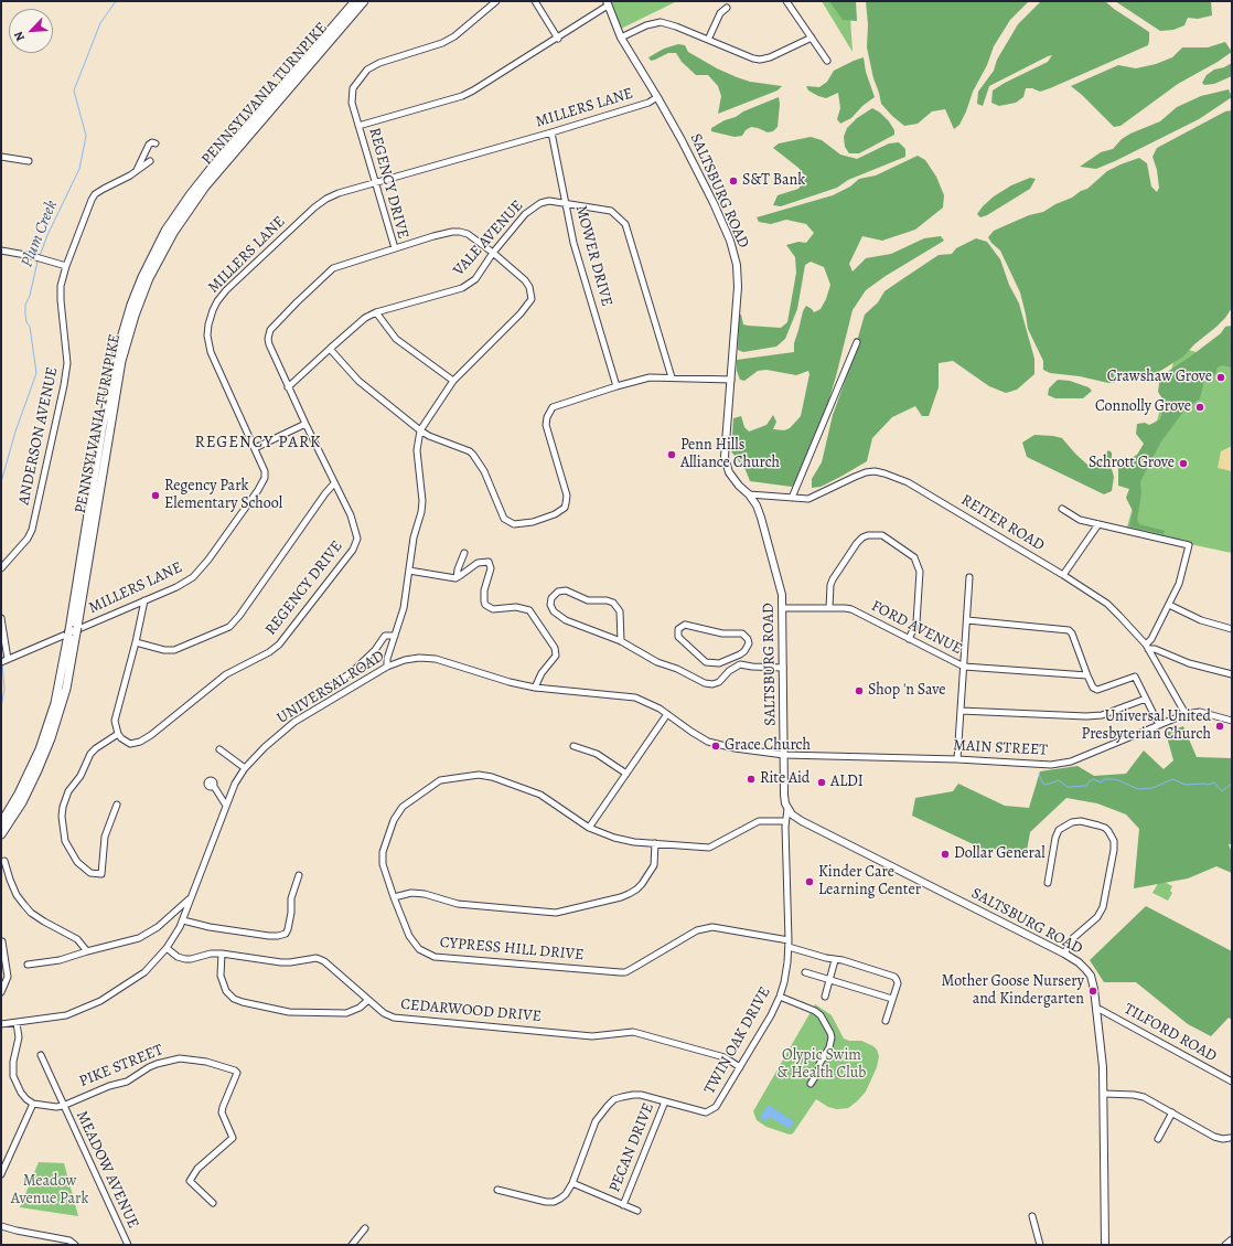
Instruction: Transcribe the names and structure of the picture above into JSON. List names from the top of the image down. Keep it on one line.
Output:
{"streets":{"highway":["PENNSYLVANIA TURNPIKE"],"main road":["SALTSBURG ROAD"],"street":["MILLERS LANE","REGENCY DRIVE","VALE AVENUE","MOWER DRIVE","ANDERSON AVENUE","REITER ROAD","FORD AVENUE","UNIVERSAL ROAD","MAIN STREET","CYPRESS HILL DRIVE","CEDARWOOD DRIVE","TILFORD ROAD","TWIN OAK DRIVE","PIKE STREET","PECAN DRIVE","MEADOW AVENUE"]},"crossings":[["MILLERS LANE","REGENCY DRIVE"],["MILLERS LANE","SALTSBURG ROAD"],["MILLERS LANE","MOWER DRIVE"],["REGENCY DRIVE","VALE AVENUE"],["SALTSBURG ROAD","REITER ROAD"],["SALTSBURG ROAD","FORD AVENUE"],["SALTSBURG ROAD","UNIVERSAL ROAD"],["SALTSBURG ROAD","MAIN STREET"],["SALTSBURG ROAD","TILFORD ROAD"],["SALTSBURG ROAD","TWIN OAK DRIVE"],["VALE AVENUE","MOWER DRIVE"],["REITER ROAD","MAIN STREET"],["UNIVERSAL ROAD","MAIN STREET"],["UNIVERSAL ROAD","CEDARWOOD DRIVE"],["CYPRESS HILL DRIVE","TWIN OAK DRIVE"],["CEDARWOOD DRIVE","TWIN OAK DRIVE"],["TWIN OAK DRIVE","PECAN DRIVE"],["PIKE STREET","MEADOW AVENUE"]],"districts":["REGENCY PARK"],"water":["Plum Creek"],"parks":["Olypic Swim & Health Club","Meadow Avenue Park"],"places":["S&T Bank","Crawshaw Grove","Connolly Grove","Penn Hills Alliance Church","Schrott Grove","Regency Park Elementary School","Shop 'n Save","Universal United Presbyterian Church","Grace Church","Rite Aid","ALDI","Dollar General","Kinder Care Learning Center","Mother Goose Nursery and Kindergarten"],"north":"bottom left"}
